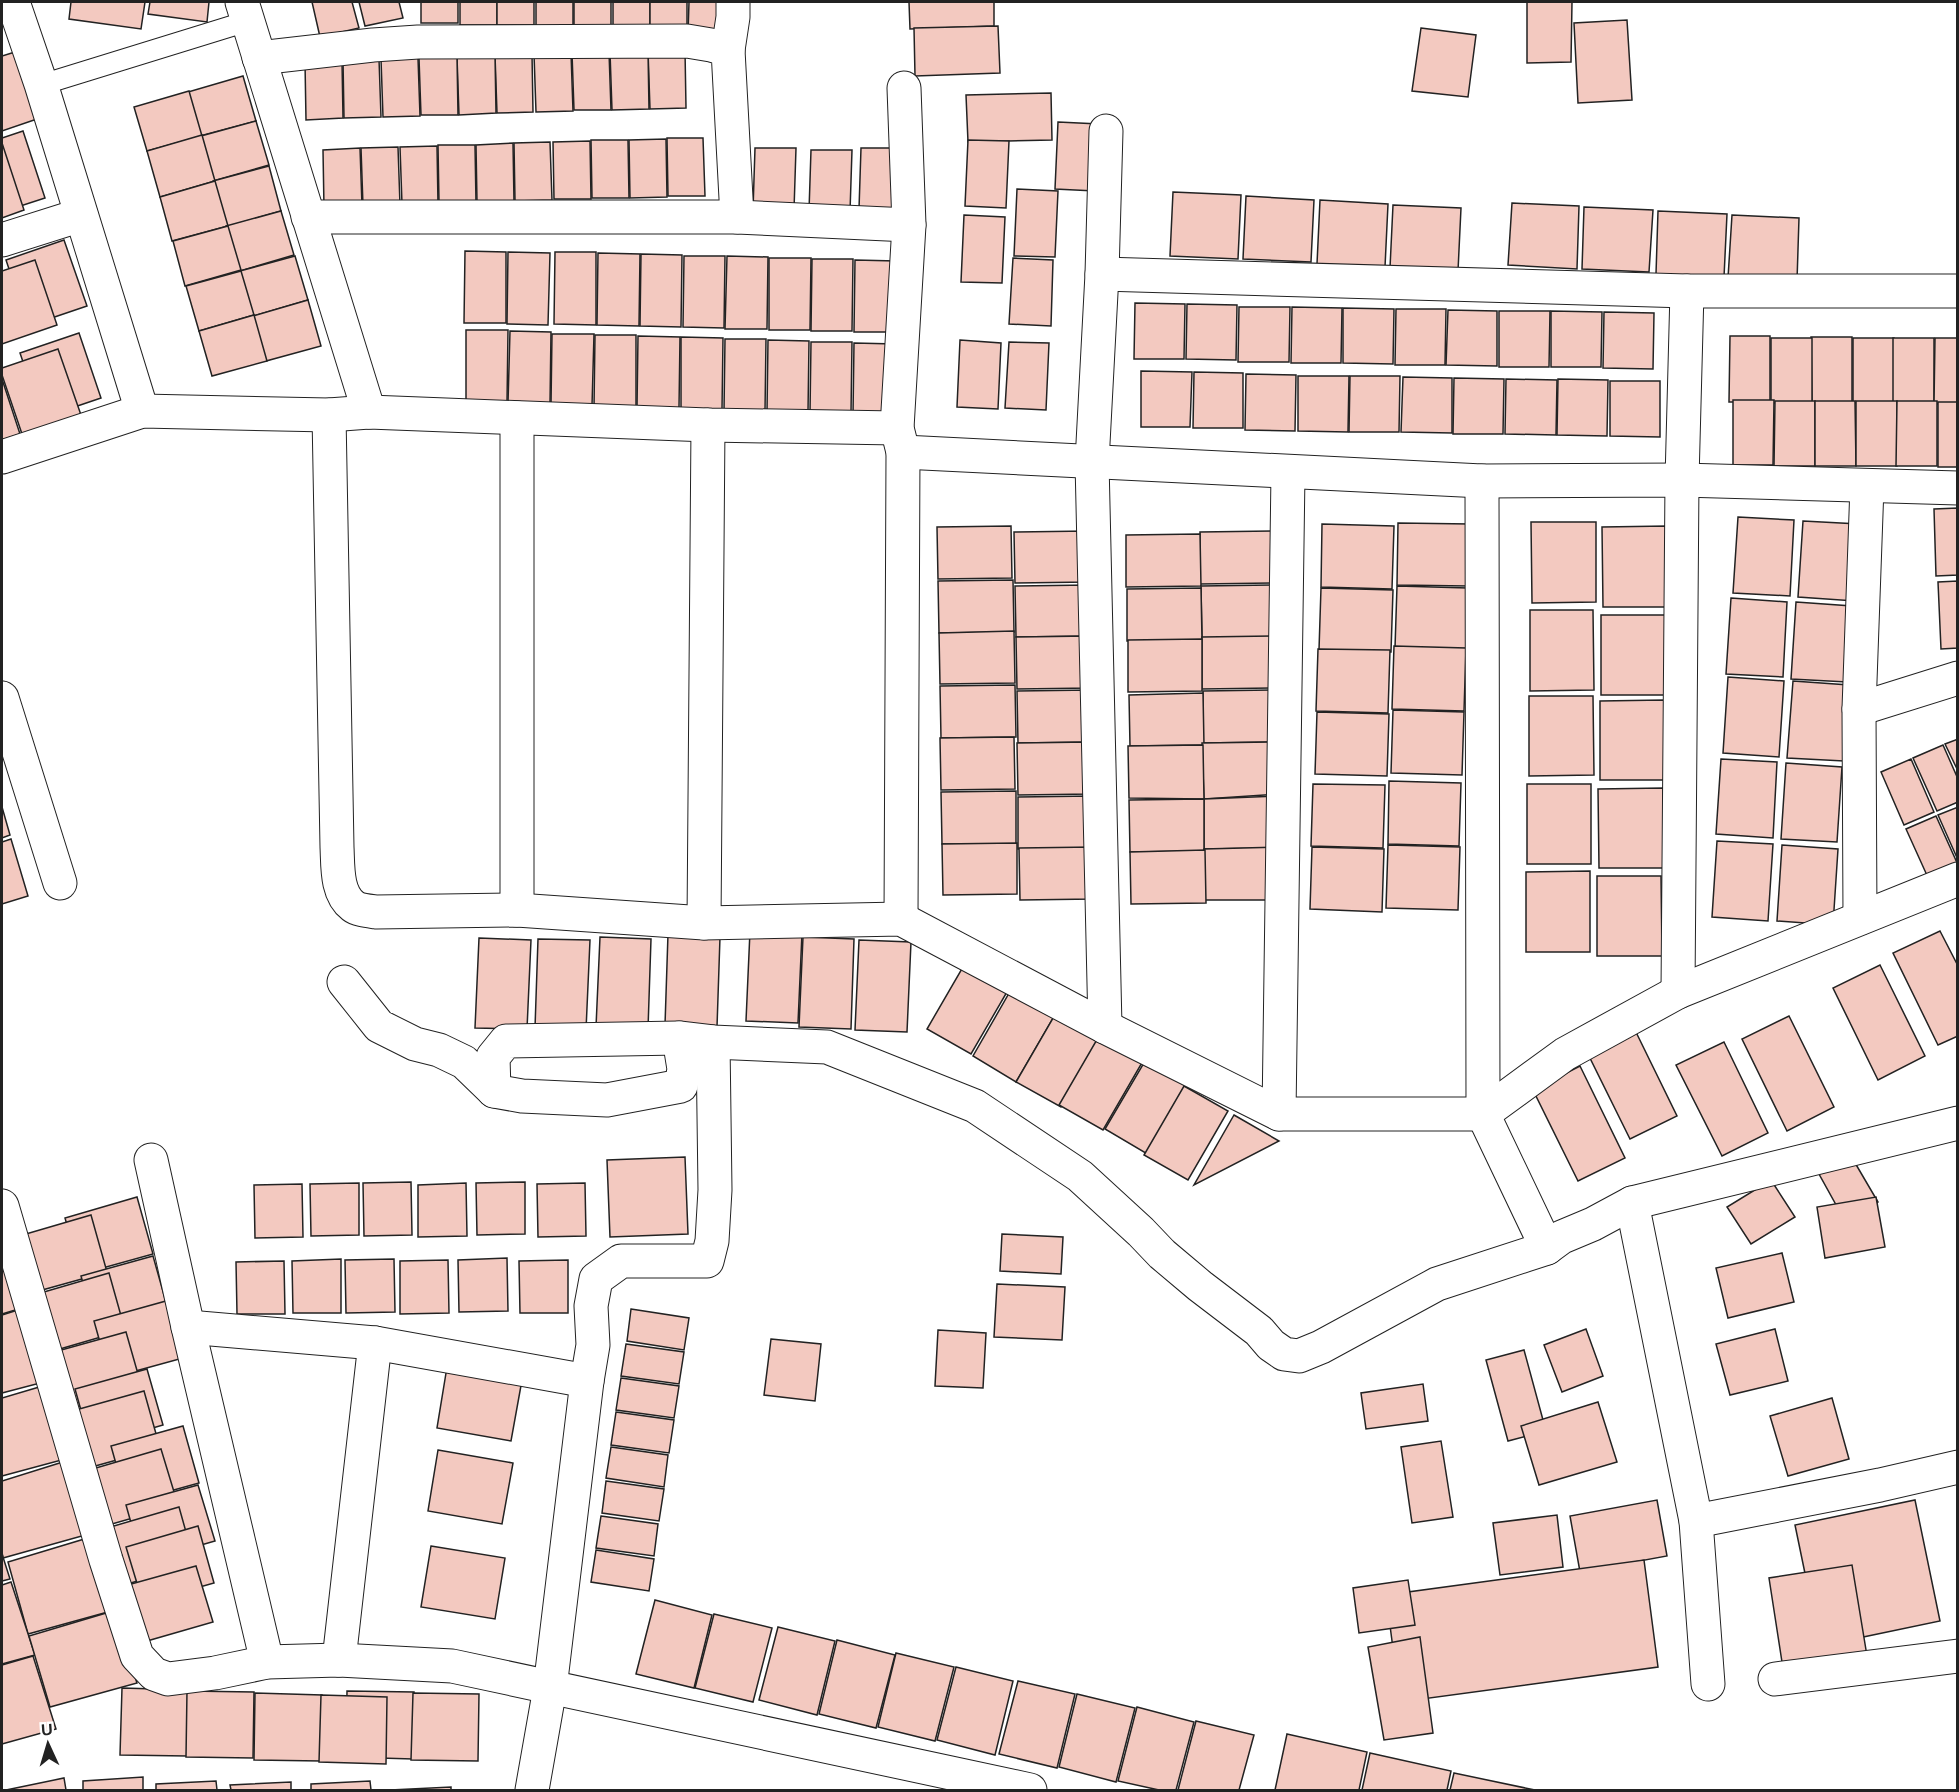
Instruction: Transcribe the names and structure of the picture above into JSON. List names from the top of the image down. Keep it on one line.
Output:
{"north":"top"}
